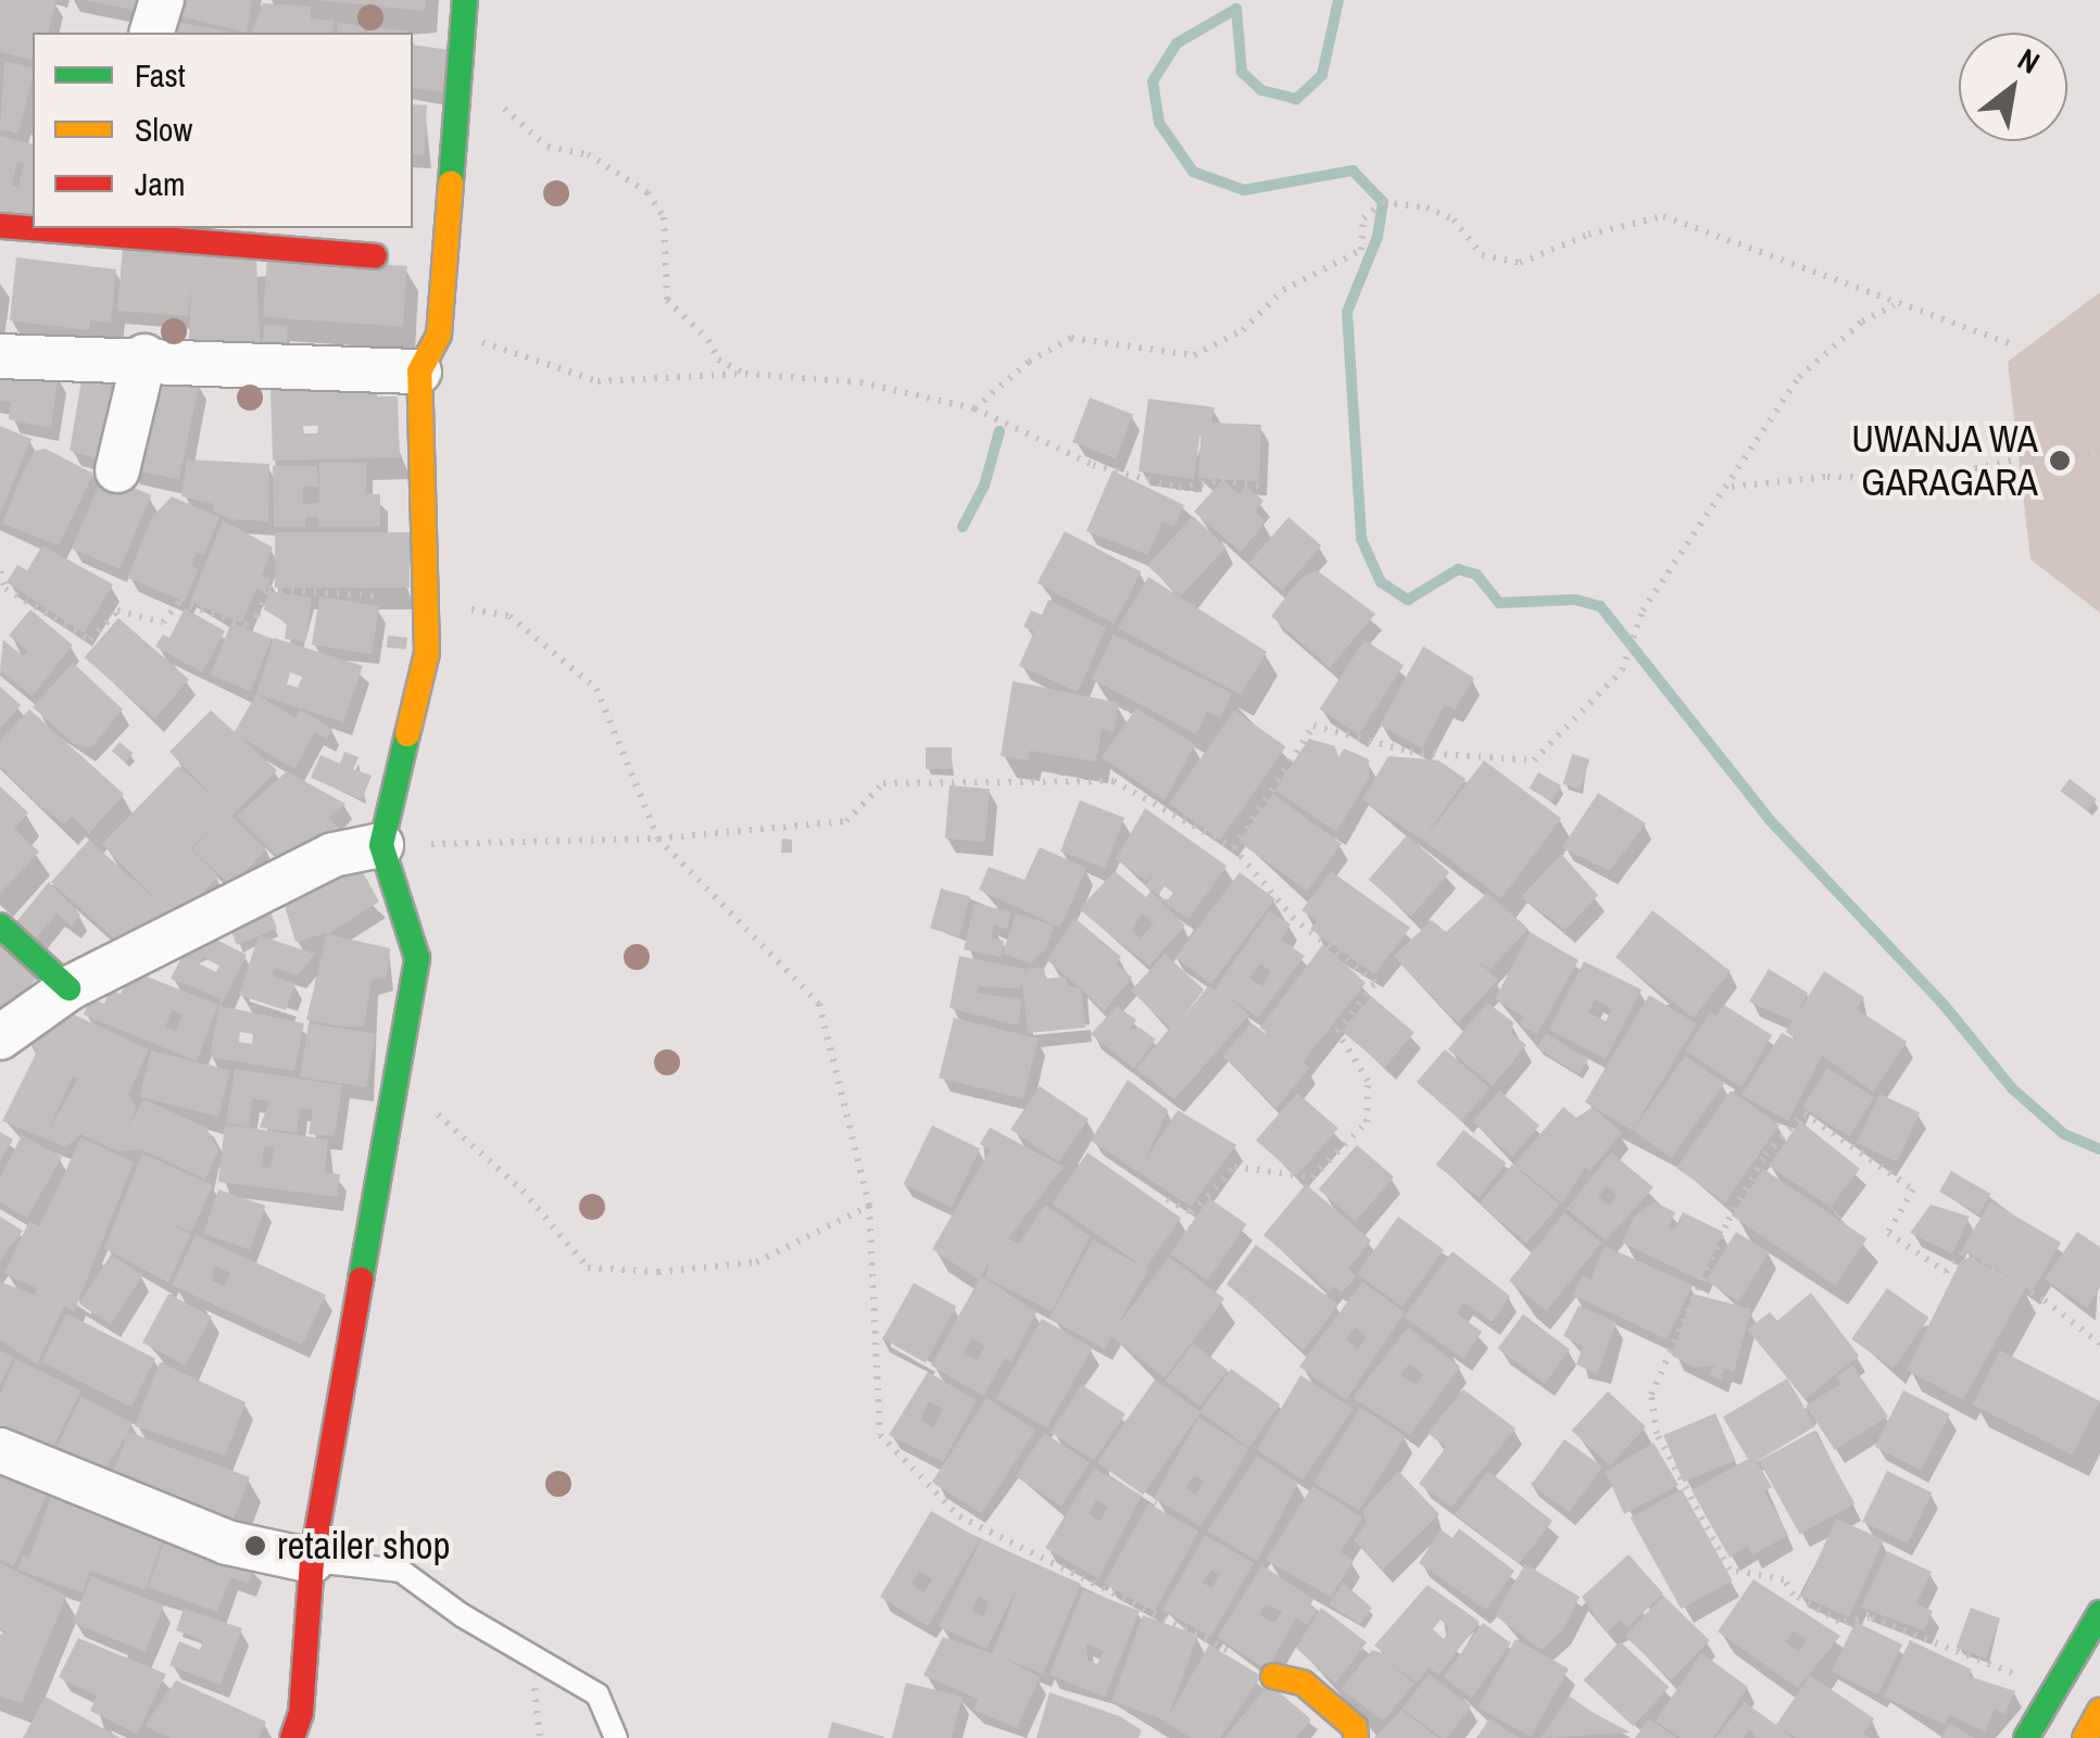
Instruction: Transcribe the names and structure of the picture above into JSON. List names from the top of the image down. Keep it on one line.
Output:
{"places":["UWANJA WA GARAGARA","retailer shop"],"legend":["Fast","Slow","Jam"],"north":"top right"}
